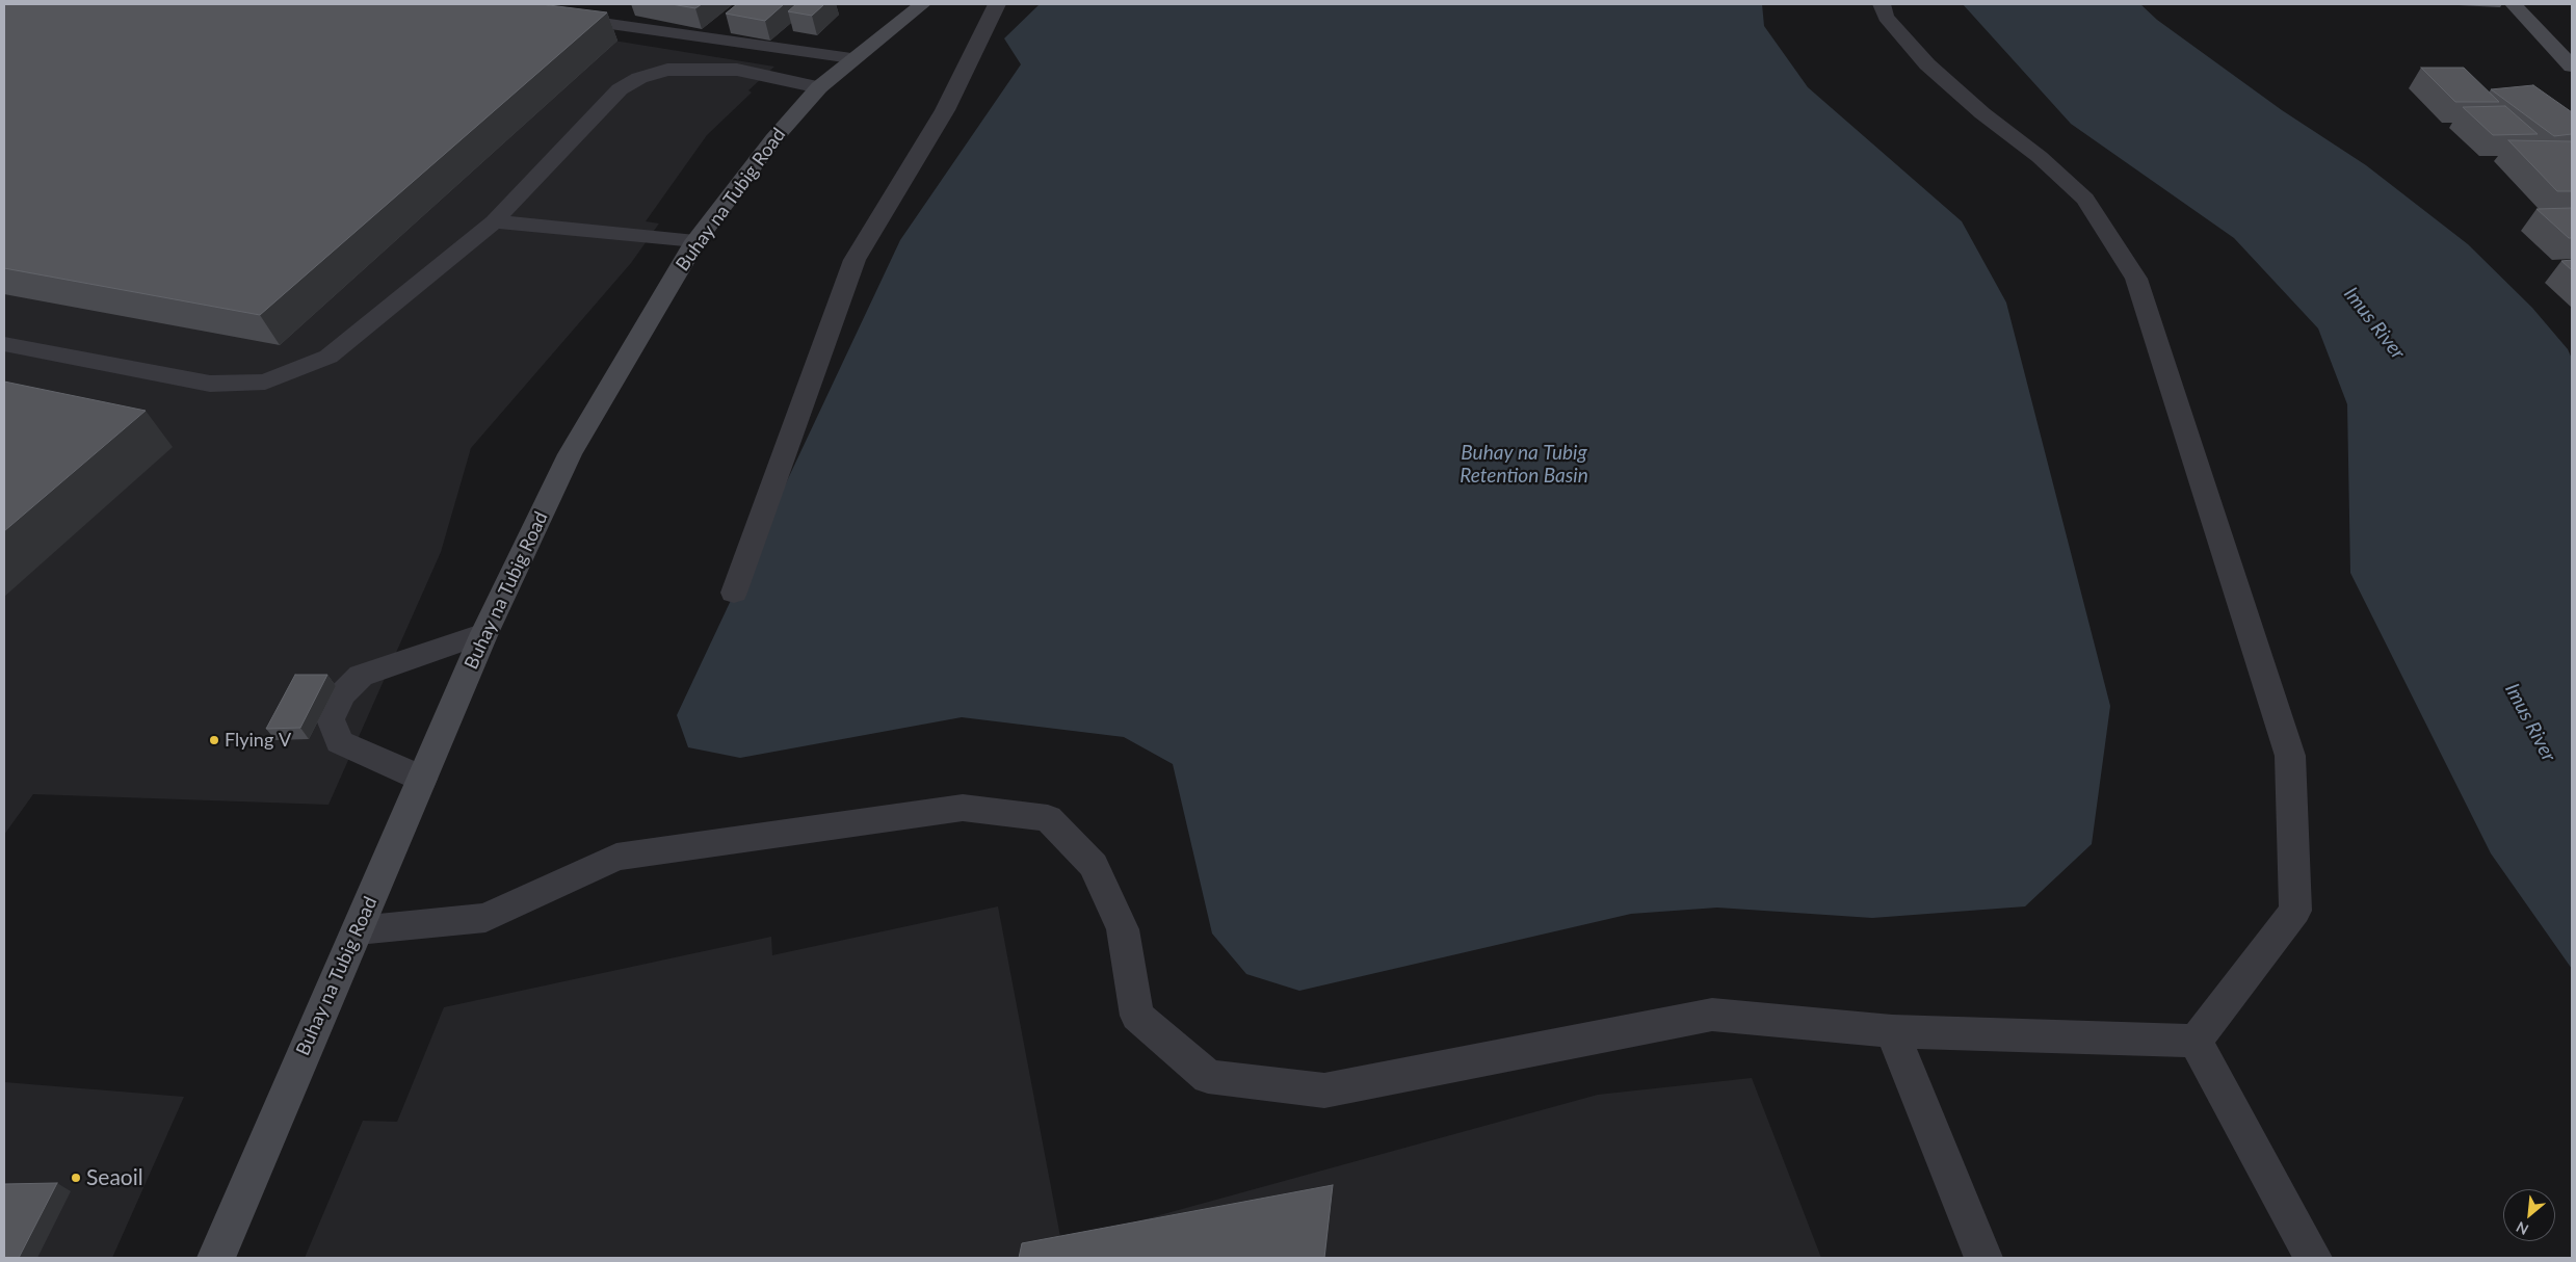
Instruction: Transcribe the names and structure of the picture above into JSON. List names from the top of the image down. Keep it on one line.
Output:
{"streets":{"main road":["Buhay na Tubig Road"]},"water":["Imus River","Buhay na Tubig Retention Basin"],"places":["Flying V","Seaoil"],"north":"bottom left"}
